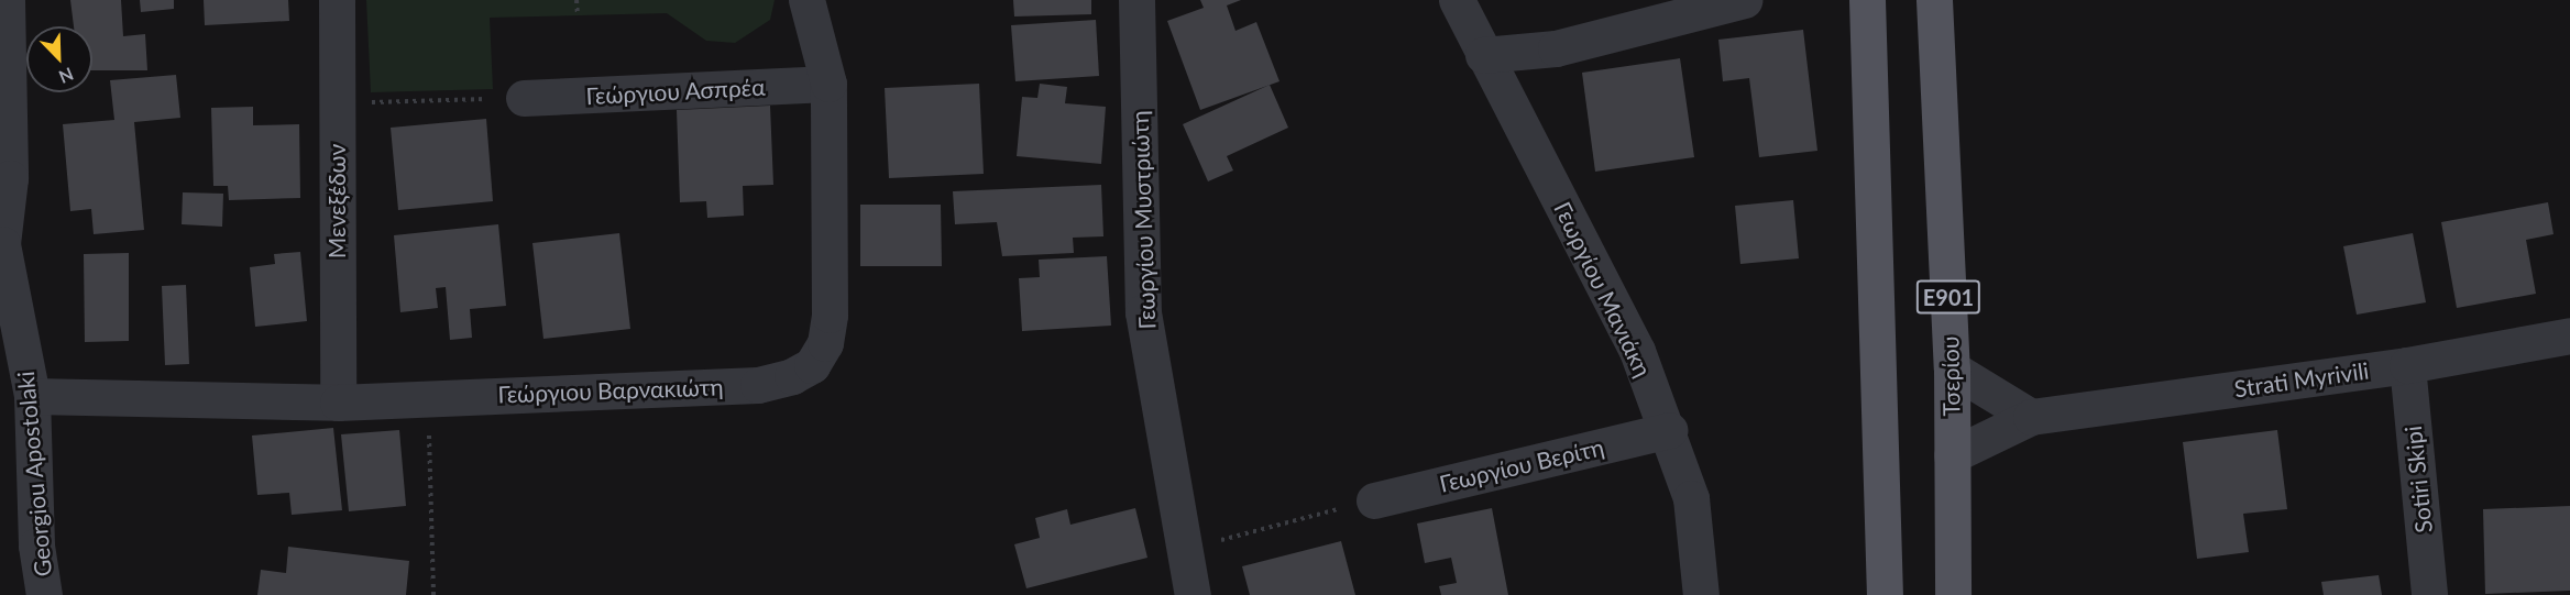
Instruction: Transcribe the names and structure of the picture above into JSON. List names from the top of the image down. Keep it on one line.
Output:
{"streets":{"main road":["E901","Τσερίου"],"street":["Γεώργιου Ασπρέα","Μενεξέδων","Γεωργίου Μυστριώτη","Γεωργίου Μανιάκη","Strati Myrivili","Γεώργιου Βαρνακιώτη","Γεωργίου Βερίτη","Georgiou Apostolaki","Sotiri Skipi"]},"crossings":[["Γεώργιου Ασπρέα","Γεώργιου Βαρνακιώτη"],["Μενεξέδων","Γεώργιου Βαρνακιώτη"],["Γεωργίου Μανιάκη","Γεωργίου Βερίτη"],["Τσερίου","Strati Myrivili"],["Strati Myrivili","Sotiri Skipi"],["Γεώργιου Βαρνακιώτη","Georgiou Apostolaki"]],"north":"bottom right"}
